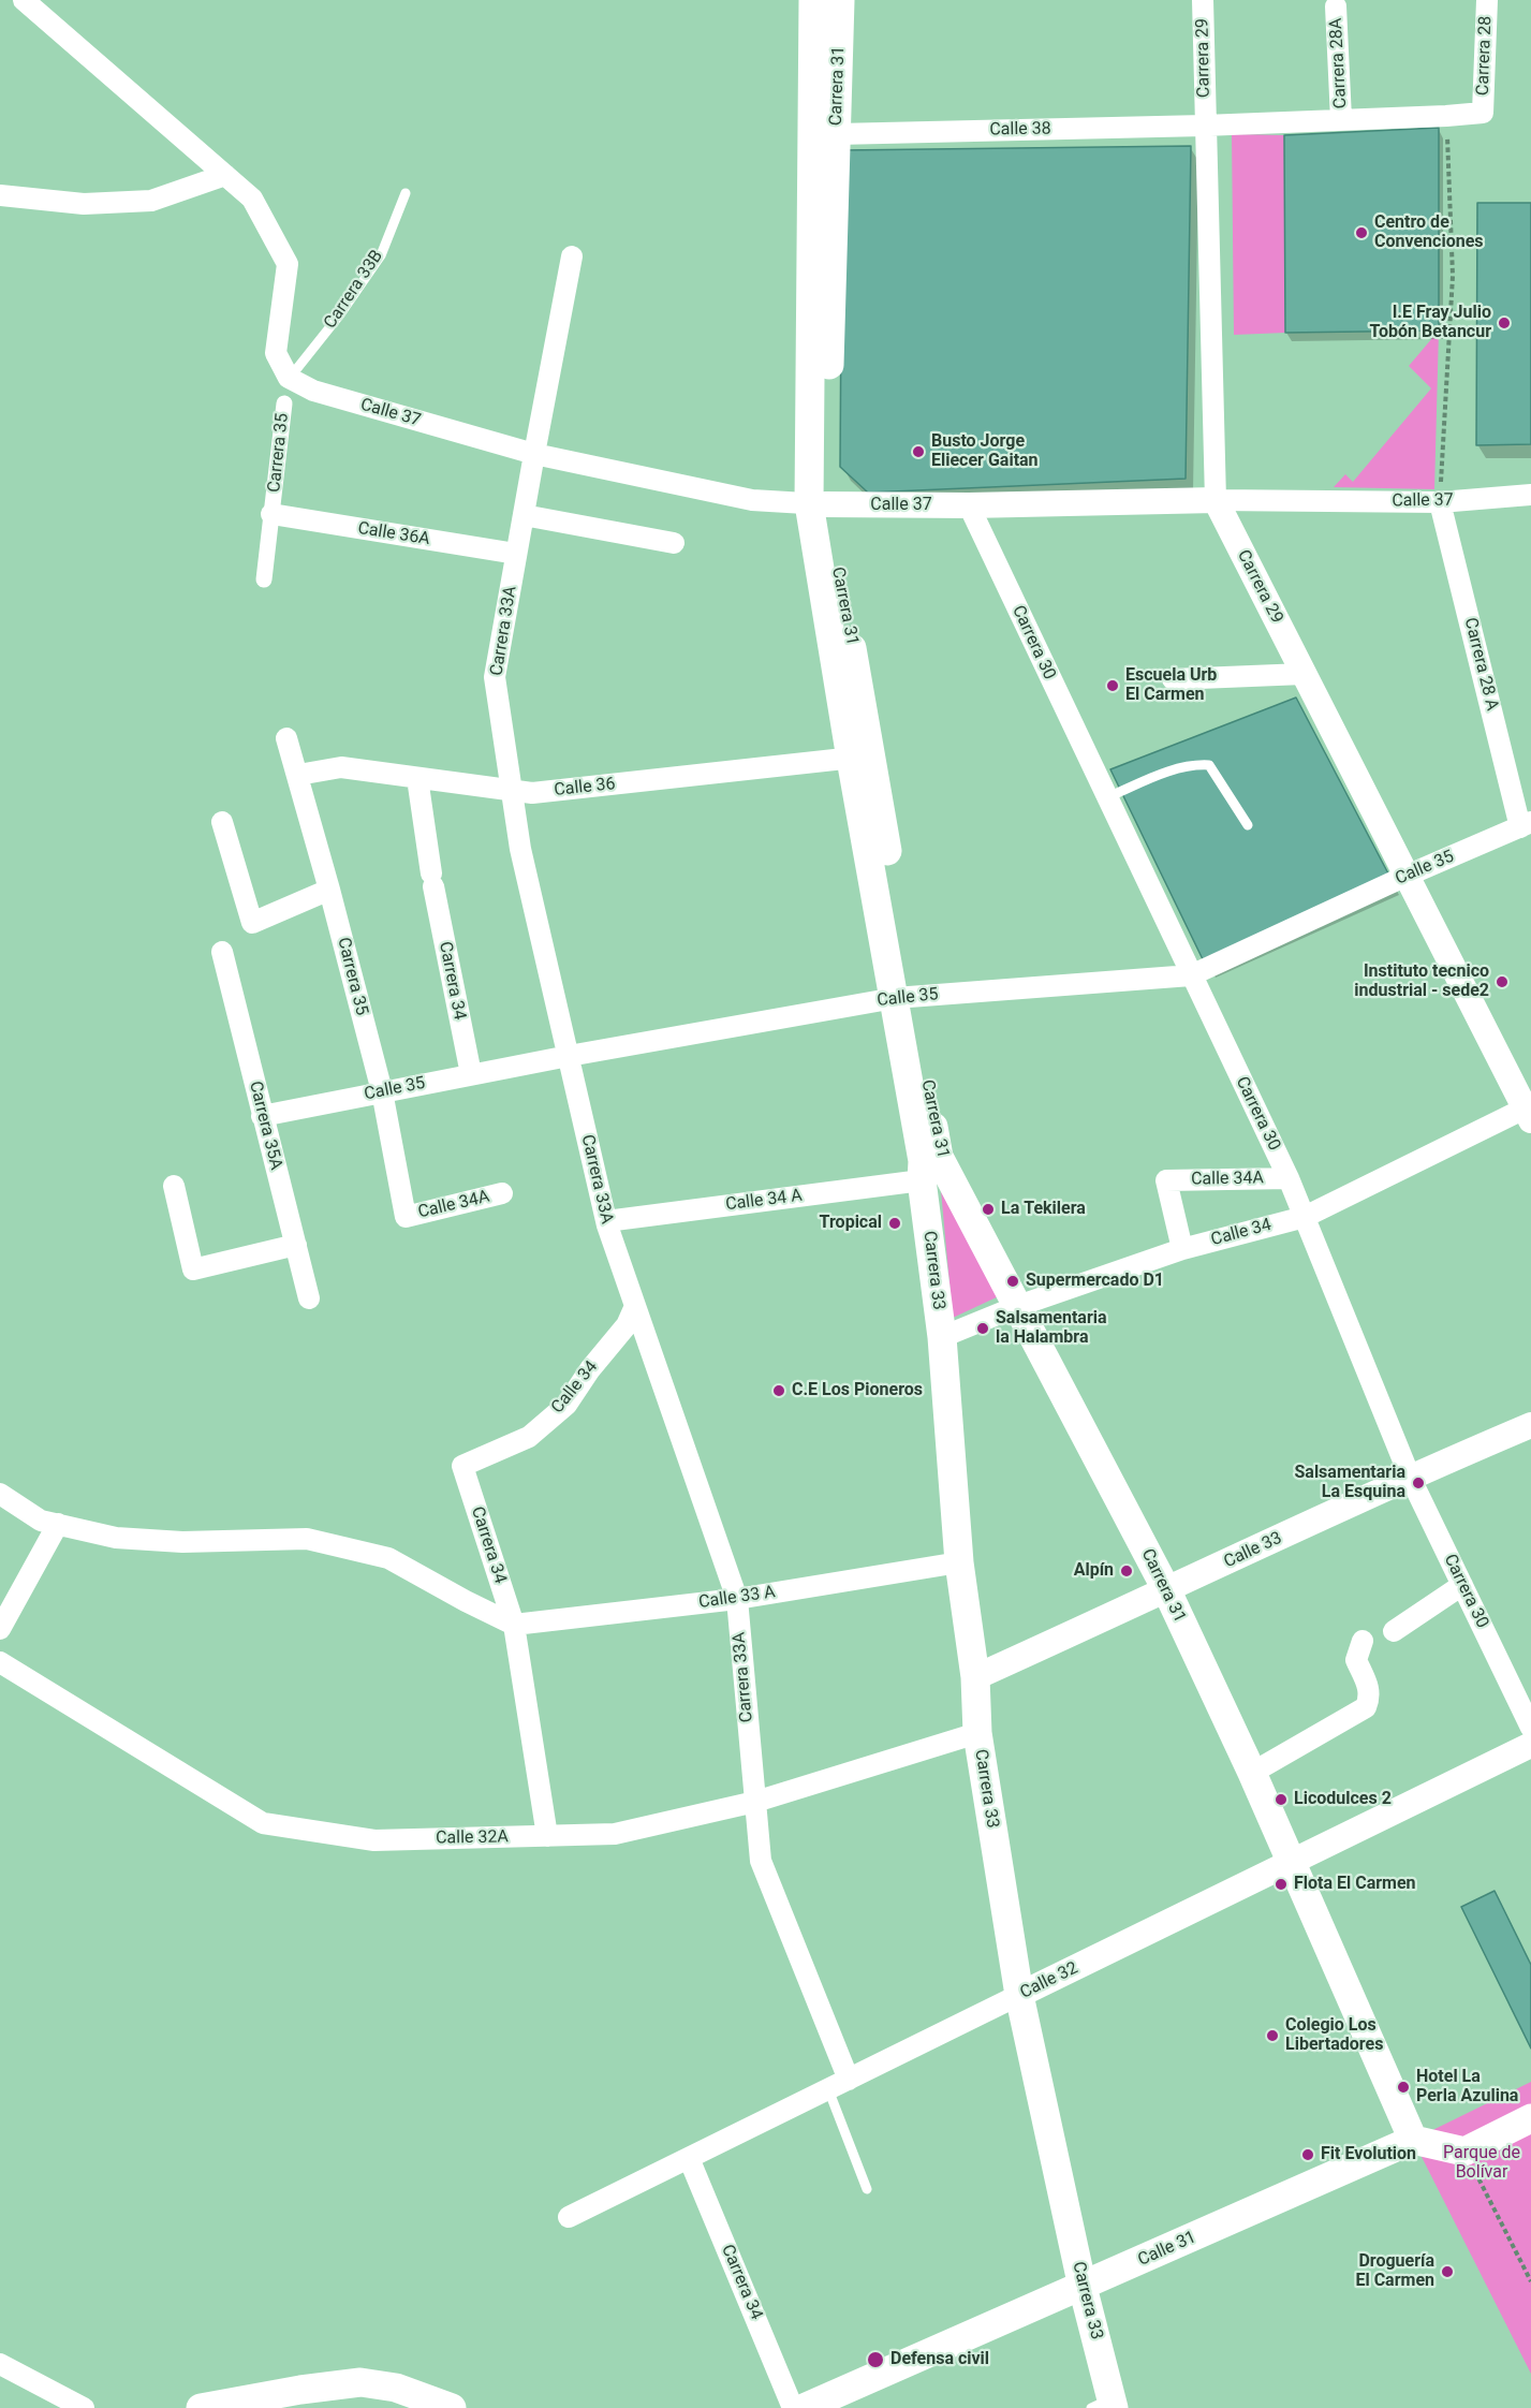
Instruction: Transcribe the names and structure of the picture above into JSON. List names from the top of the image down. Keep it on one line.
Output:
{"streets":{"main road":["Carrera 31","Carrera 33","Calle 31"],"street":["Carrera 28","Carrera 29","Carrera 28A","Calle 38","Calle 37","Carrera 35","Calle 36A","Carrera 33A","Carrera 30","Carrera 28 A","Calle 36","Calle 35","Carrera 34","Carrera 35A","Calle 34A","Calle 34 A","Calle 34","Calle 33","Calle 33 A","Calle 32A","Calle 32"],"lane":["Carrera 33B"]},"crossings":[["Carrera 28","Calle 38"],["Carrera 29","Calle 38"],["Carrera 29","Calle 37"],["Carrera 29","Calle 35"],["Carrera 29","Calle 34"],["Carrera 28A","Calle 38"],["Carrera 31","Calle 38"],["Carrera 31","Calle 37"],["Carrera 31","Calle 36"],["Carrera 31","Calle 35"],["Carrera 31","Calle 34 A"],["Carrera 31","Calle 34"],["Carrera 31","Carrera 33"],["Carrera 31","Calle 33"],["Carrera 31","Calle 32"],["Carrera 31","Calle 31"],["Carrera 33B","Calle 37"],["Calle 37","Carrera 33A"],["Calle 37","Carrera 30"],["Calle 37","Carrera 28 A"],["Carrera 35","Calle 36A"],["Carrera 35","Calle 36"],["Carrera 35","Calle 35"],["Carrera 35","Calle 34A"],["Calle 36A","Carrera 33A"],["Carrera 33A","Calle 36"],["Carrera 33A","Calle 35"],["Carrera 33A","Calle 34 A"],["Carrera 33A","Calle 34"],["Carrera 33A","Calle 33 A"],["Carrera 33A","Calle 32A"],["Carrera 33A","Calle 32"],["Carrera 30","Calle 35"],["Carrera 30","Calle 34A"],["Carrera 30","Calle 34"],["Carrera 30","Calle 33"],["Carrera 28 A","Calle 35"],["Calle 36","Carrera 34"],["Calle 35","Carrera 34"],["Calle 35","Carrera 35A"],["Carrera 34","Calle 34"],["Carrera 34","Calle 33 A"],["Carrera 34","Calle 32A"],["Carrera 34","Calle 32"],["Calle 34A","Calle 34"],["Calle 34 A","Carrera 33"],["Calle 34","Carrera 33"],["Carrera 33","Calle 33"],["Carrera 33","Calle 33 A"],["Carrera 33","Calle 32A"],["Carrera 33","Calle 32"],["Carrera 33","Calle 31"]],"parks":["Parque de Bolívar"],"places":["Centro de Convenciones","I.E Fray Julio Tobón Betancur","Busto Jorge Eliecer Gaitan","Escuela Urb El Carmen","Instituto tecnico industrial - sede2","La Tekilera","Tropical","Supermercado D1","Salsamentaria la Halambra","C.E Los Pioneros","Salsamentaria La Esquina","Alpín","Licodulces 2","Flota El Carmen","Colegio Los Libertadores","Hotel La Perla Azulina","Fit Evolution","Droguería El Carmen","Defensa civil"]}
